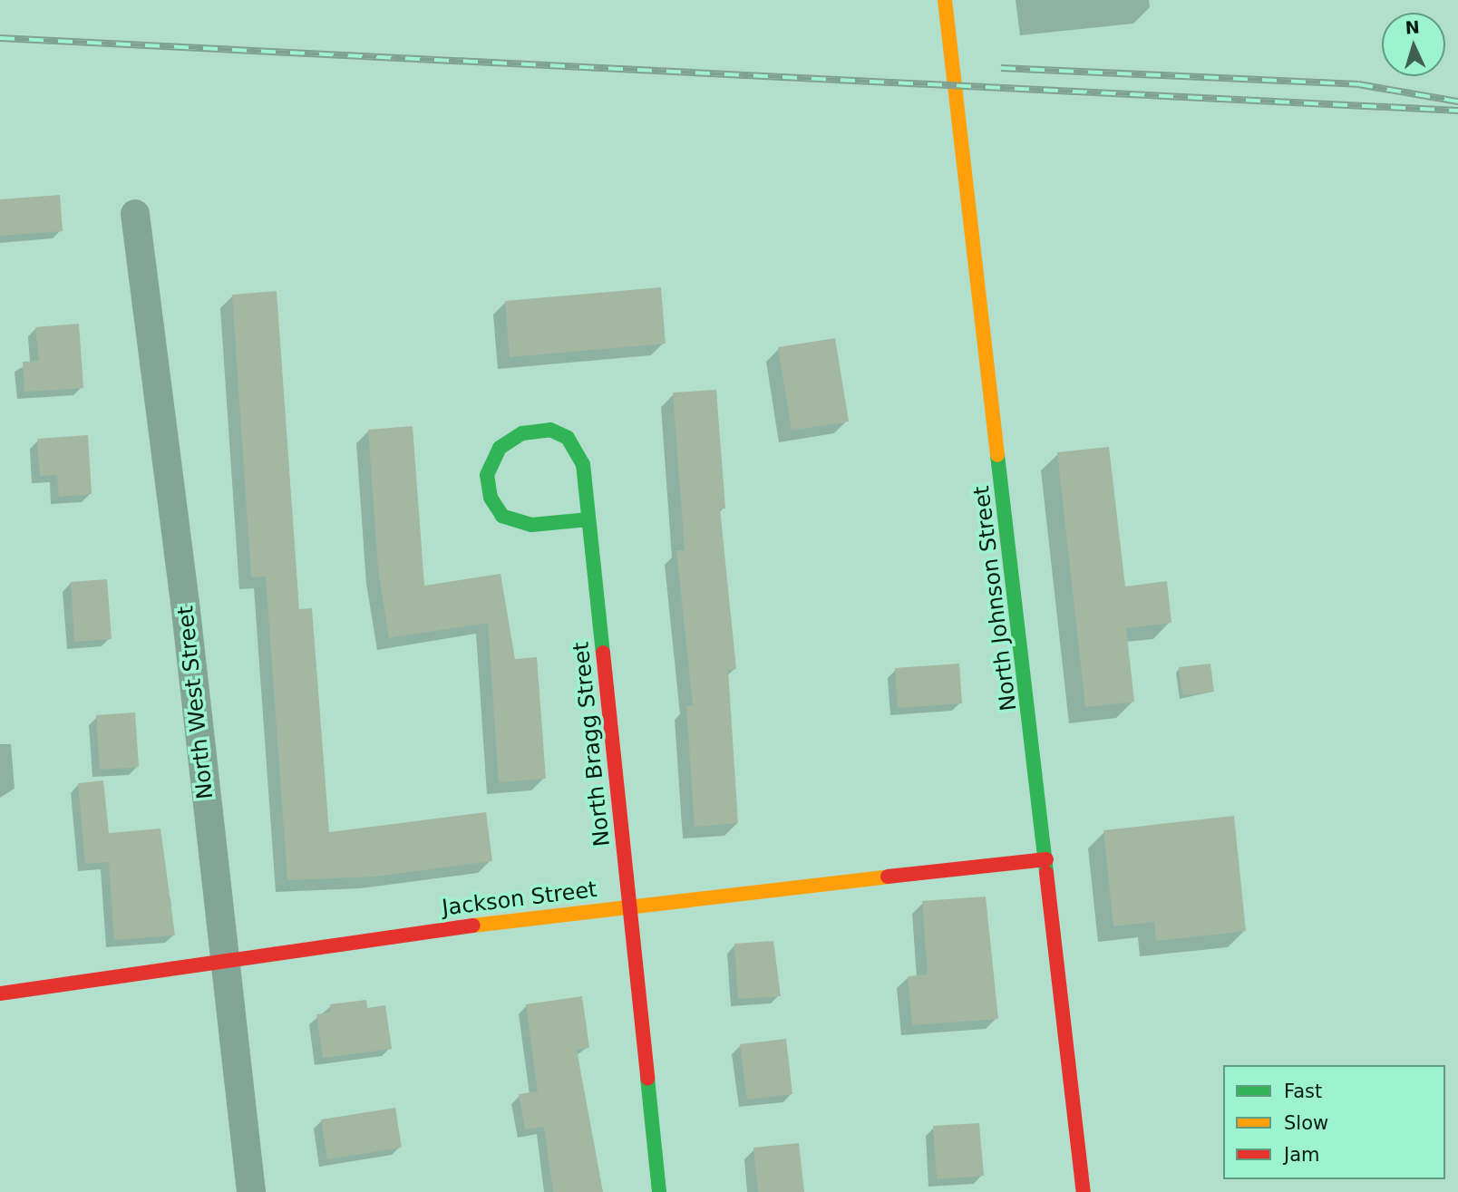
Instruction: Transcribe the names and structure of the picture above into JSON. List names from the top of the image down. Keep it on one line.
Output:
{"streets":{"street":["North Johnson Street","North West Street","North Bragg Street","Jackson Street"]},"crossings":[["North Johnson Street","Jackson Street"],["North West Street","Jackson Street"],["North Bragg Street","Jackson Street"]],"legend":["Fast","Slow","Jam"],"north":"top"}
